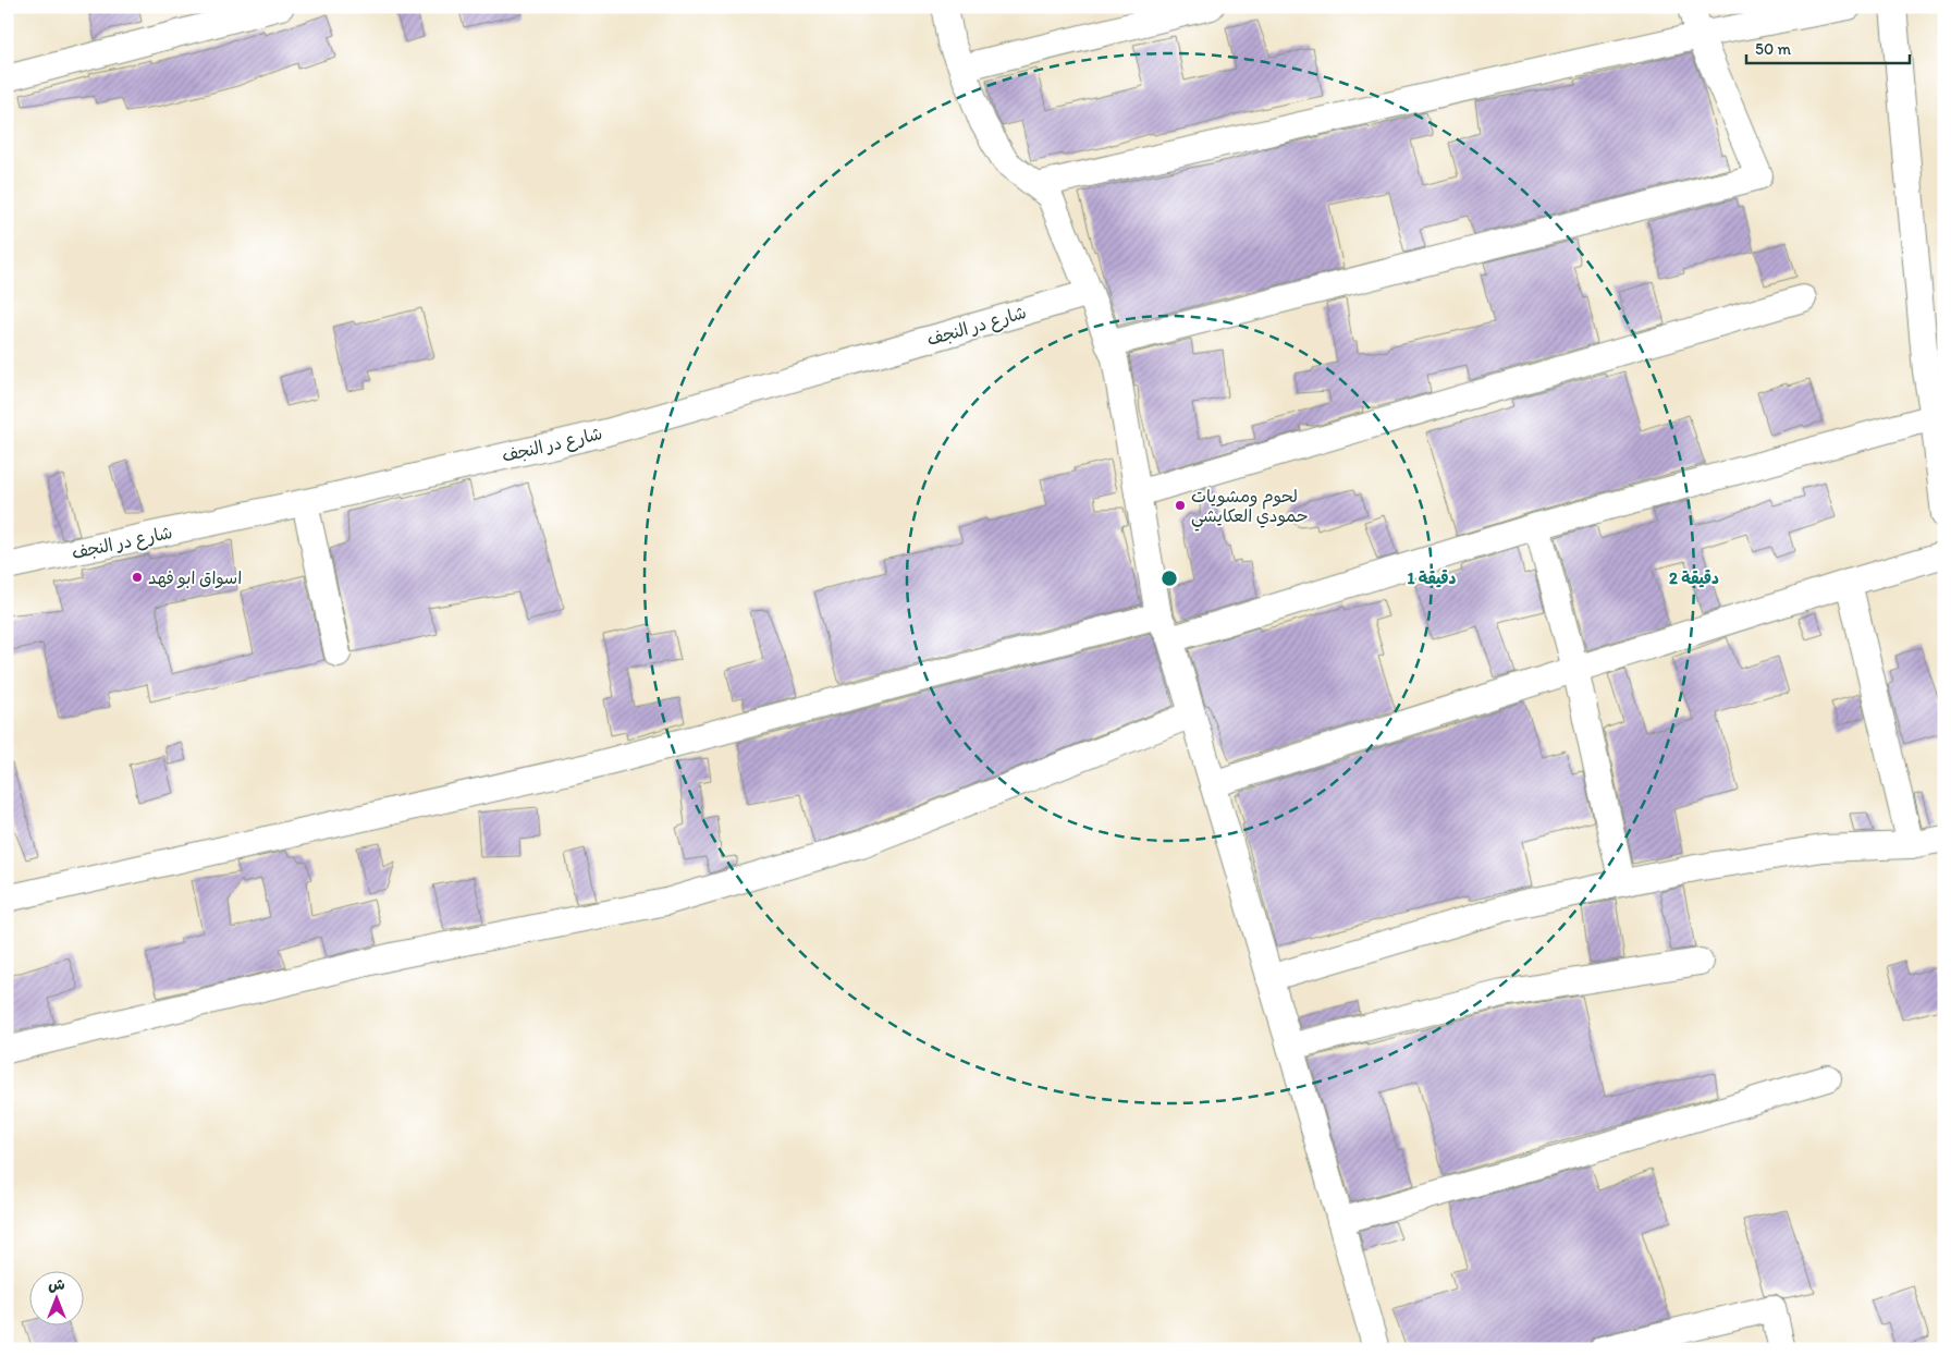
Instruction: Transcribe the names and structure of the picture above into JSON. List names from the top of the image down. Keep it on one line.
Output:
{"streets":{"street":["شارع در النجف"]},"places":["لحوم ومشويات حمودي العكايشي","اسواق ابو فهد"],"scale_bar":"50 m","north":"top","rings":["1 دقيقة","2 دقيقة"]}
